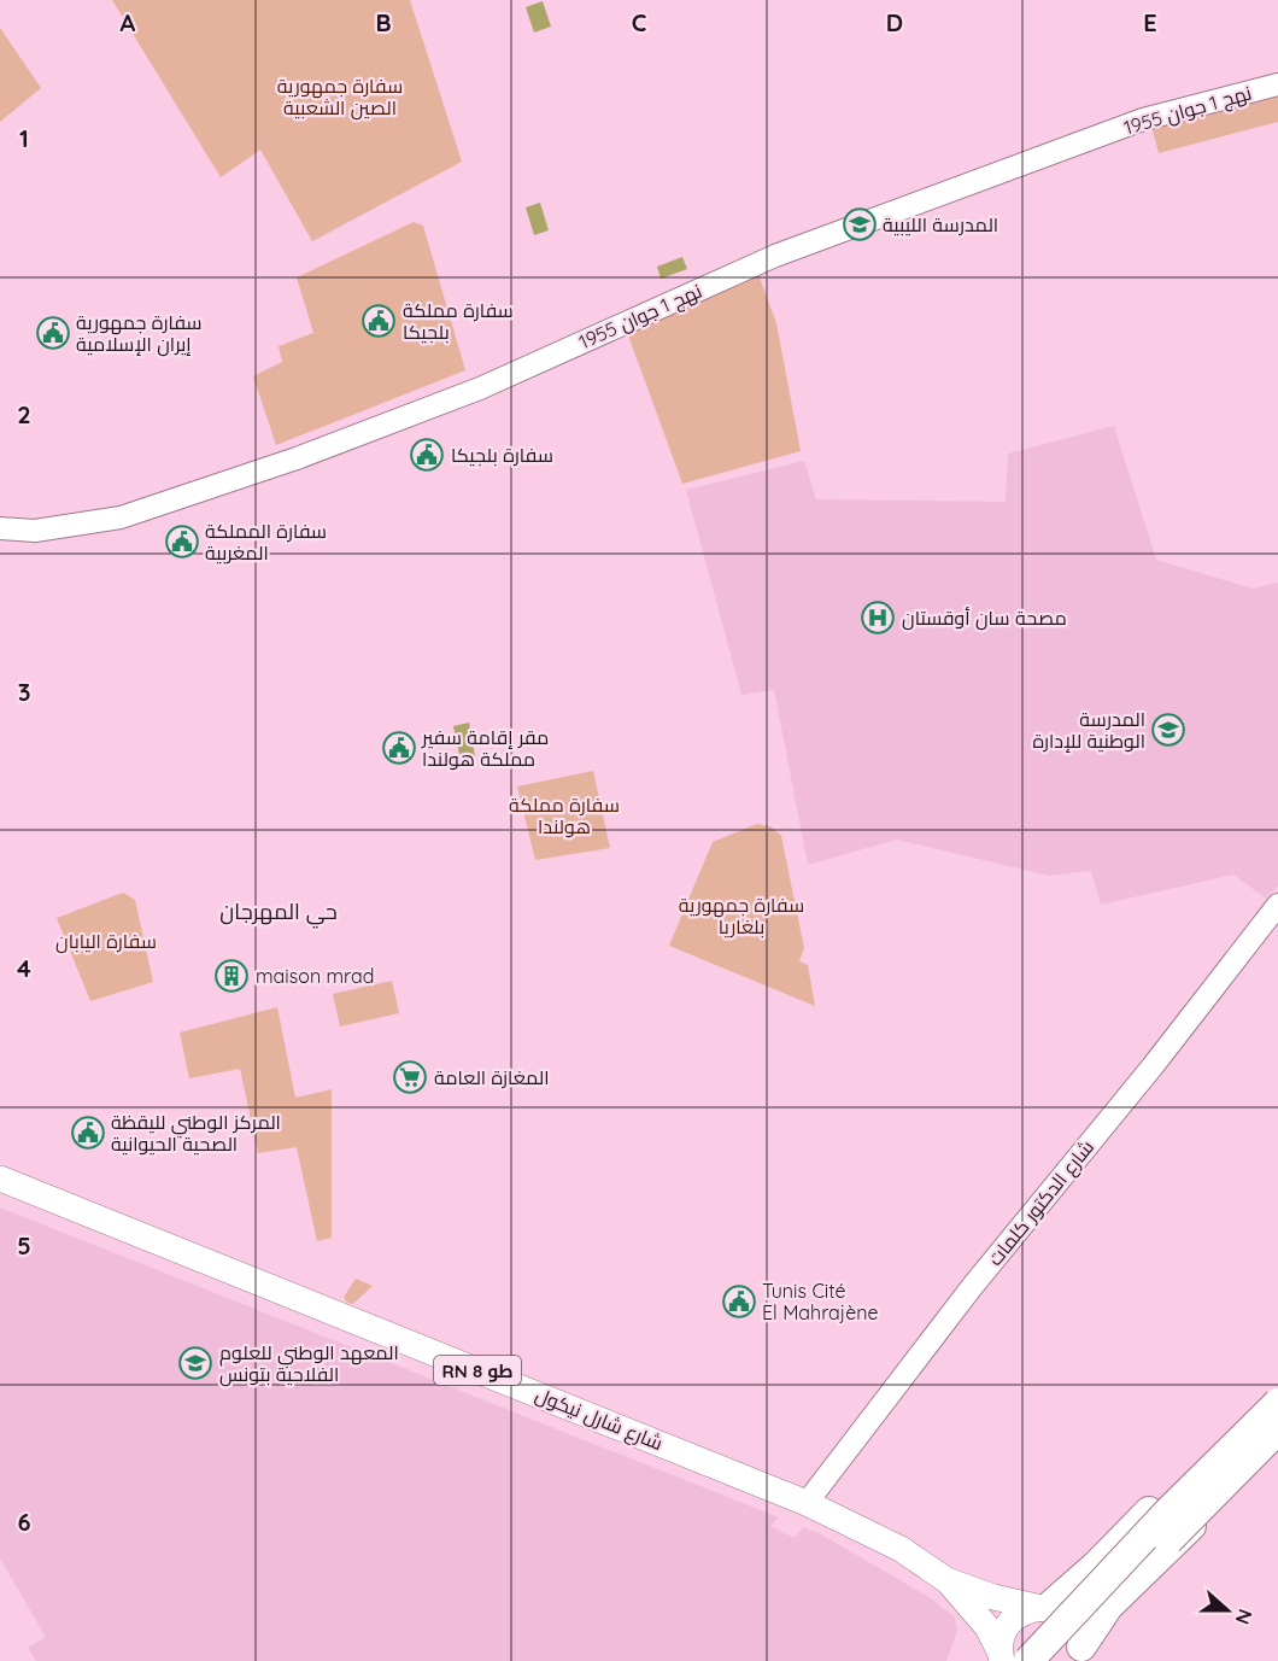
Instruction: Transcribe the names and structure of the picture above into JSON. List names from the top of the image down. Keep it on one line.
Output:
{"streets":{"main road":["RN 8 طو","شارع شارل نيكول"],"street":["نهج 1 جوان 1955","شارع الدكتور كلمات"]},"crossings":[["شارع الدكتور كلمات","شارع شارل نيكول"],["RN 8 طو","شارع شارل نيكول"]],"districts":["حي المهرجان"],"parks":["سفارة جمهورية الصين الشعبية","سفارة مملكة هولندا","سفارة جمهورية بلغاريا","سفارة اليابان"],"places":{"school or university":["المدرسة الليبية","المدرسة الوطنية للإدارة","المعهد الوطني للعلوم الفلاحية بتونس"],"public building":["سفارة مملكة بلجيكا","سفارة جمهورية إيران الإسلامية","سفارة بلجيكا","سفارة المملكة المغربية","مقر إقامة سفير مملكة هولندا","المركز الوطني لليقظة الصحية الحيوانية","Tunis Cité El Mahrajène"],"hospital":["مصحة سان أوقستان"],"building":["maison mrad"],"supermarket":["المغازة العامة"]},"north":"right","grid":{"columns":["A","B","C","D","E"],"rows":["1","2","3","4","5","6"]}}
